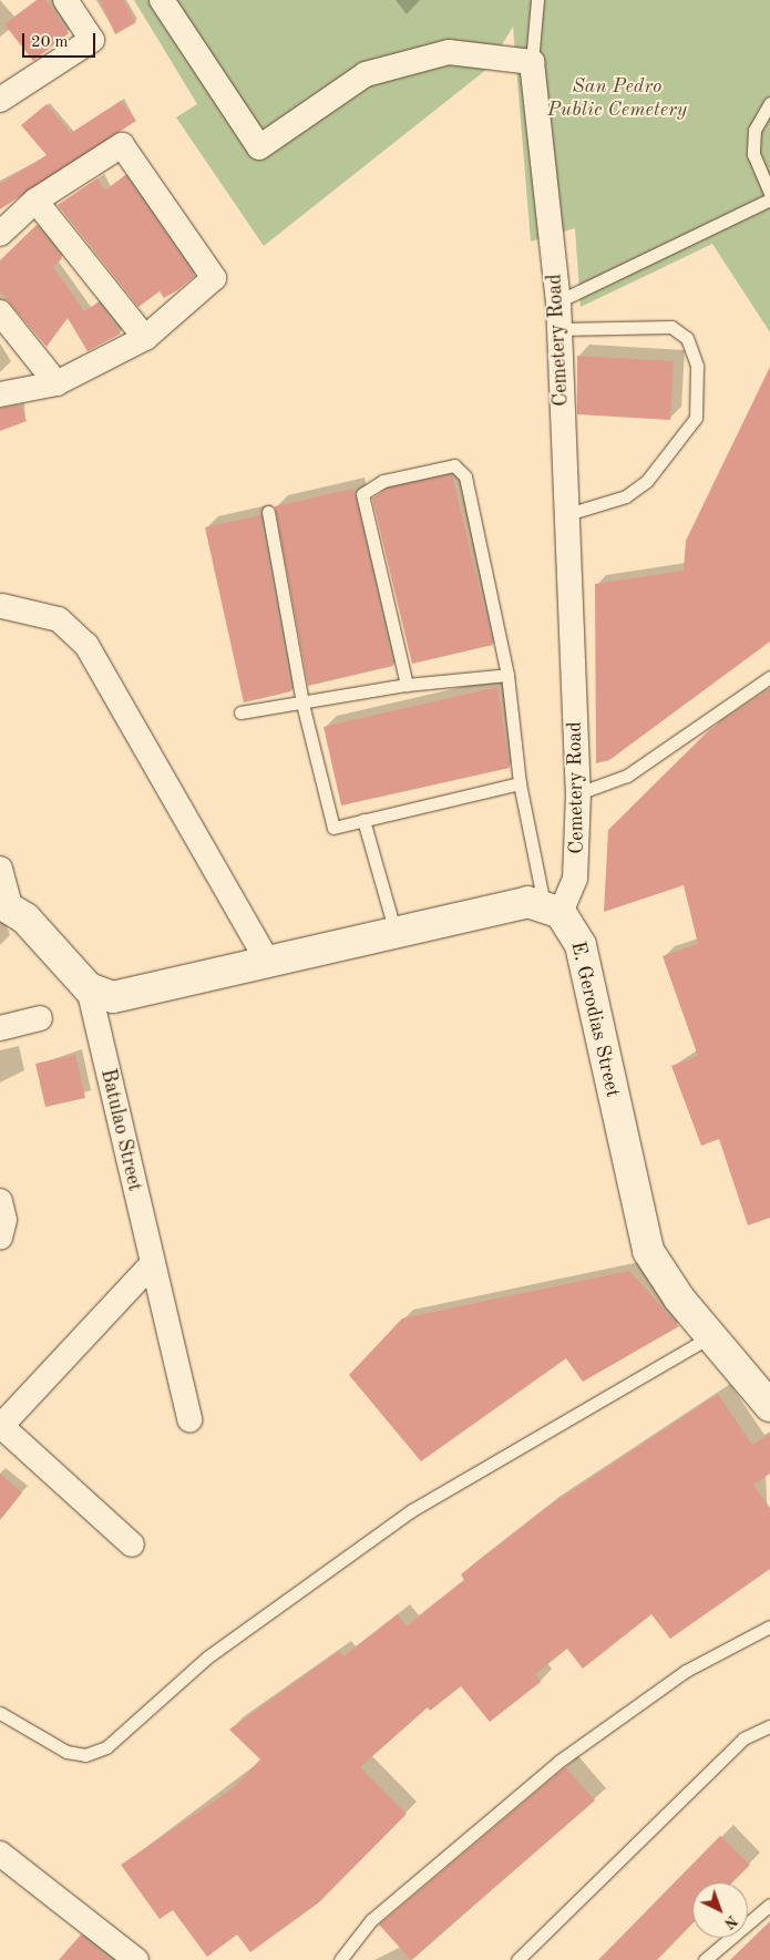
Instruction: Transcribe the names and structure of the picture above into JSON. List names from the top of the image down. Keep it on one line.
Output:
{"streets":{"street":["Cemetery Road","E. Gerodias Street","Batulao Street"]},"crossings":[["Cemetery Road","E. Gerodias Street"]],"parks":["San Pedro Public Cemetery"],"scale_bar":"20 m","north":"bottom right"}
